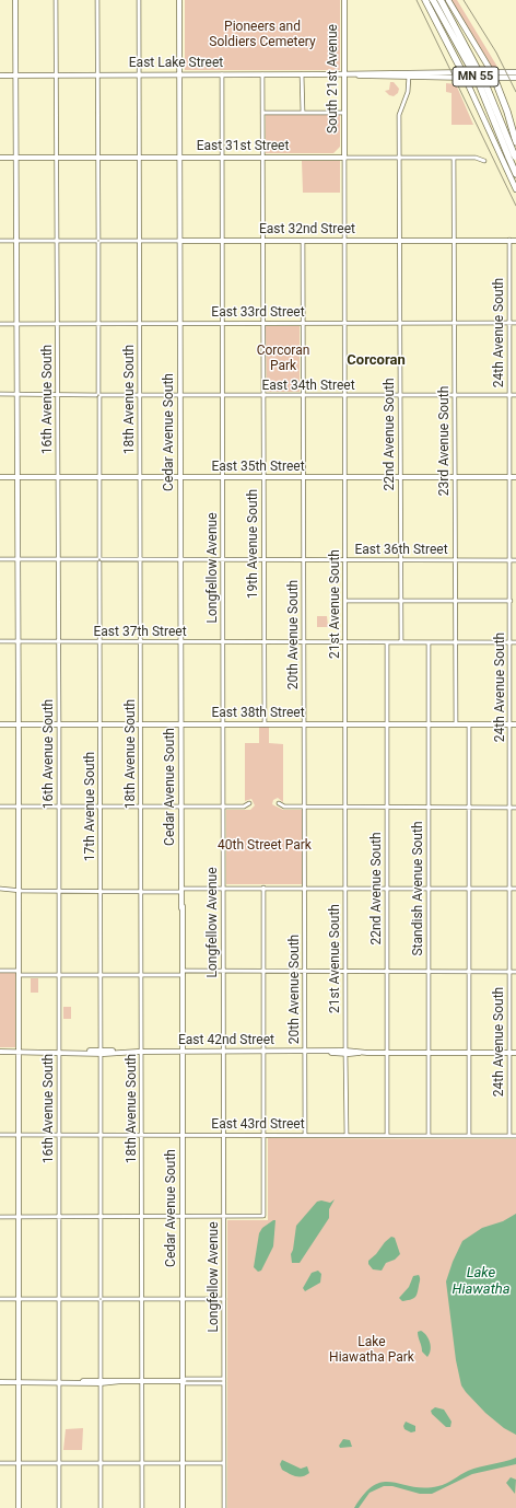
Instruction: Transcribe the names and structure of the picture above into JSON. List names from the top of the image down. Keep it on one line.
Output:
{"streets":{"highway":["MN 55"],"main road":["East Lake Street"],"street":["South 21st Avenue","East 31st Street","East 32nd Street","East 33rd Street","24th Avenue South","East 34th Street","16th Avenue South","18th Avenue South","Cedar Avenue South","22nd Avenue South","23rd Avenue South","East 35th Street","19th Avenue South","East 36th Street","Longfellow Avenue","21st Avenue South","East 37th Street","20th Avenue South","East 38th Street","17th Avenue South","Standish Avenue South","East 42nd Street","East 43rd Street"]},"crossings":[["East Lake Street","South 21st Avenue"],["East Lake Street","16th Avenue South"],["East Lake Street","18th Avenue South"],["East Lake Street","Cedar Avenue South"],["East Lake Street","22nd Avenue South"],["East Lake Street","19th Avenue South"],["East Lake Street","Longfellow Avenue"],["East Lake Street","17th Avenue South"],["South 21st Avenue","East 31st Street"],["South 21st Avenue","21st Avenue South"],["East 31st Street","16th Avenue South"],["East 31st Street","18th Avenue South"],["East 31st Street","Cedar Avenue South"],["East 31st Street","22nd Avenue South"],["East 31st Street","23rd Avenue South"],["East 31st Street","19th Avenue South"],["East 31st Street","Longfellow Avenue"],["East 31st Street","21st Avenue South"],["East 31st Street","17th Avenue South"],["East 32nd Street","24th Avenue South"],["East 32nd Street","16th Avenue South"],["East 32nd Street","18th Avenue South"],["East 32nd Street","Cedar Avenue South"],["East 32nd Street","22nd Avenue South"],["East 32nd Street","23rd Avenue South"],["East 32nd Street","19th Avenue South"],["East 32nd Street","Longfellow Avenue"],["East 32nd Street","21st Avenue South"],["East 32nd Street","20th Avenue South"],["East 32nd Street","17th Avenue South"],["East 33rd Street","24th Avenue South"],["East 33rd Street","16th Avenue South"],["East 33rd Street","18th Avenue South"],["East 33rd Street","Cedar Avenue South"],["East 33rd Street","22nd Avenue South"],["East 33rd Street","23rd Avenue South"],["East 33rd Street","19th Avenue South"],["East 33rd Street","Longfellow Avenue"],["East 33rd Street","21st Avenue South"],["East 33rd Street","20th Avenue South"],["East 33rd Street","17th Avenue South"],["24th Avenue South","East 34th Street"],["24th Avenue South","East 35th Street"],["24th Avenue South","East 36th Street"],["24th Avenue South","East 37th Street"],["24th Avenue South","East 38th Street"],["24th Avenue South","East 42nd Street"],["24th Avenue South","East 43rd Street"],["East 34th Street","16th Avenue South"],["East 34th Street","18th Avenue South"],["East 34th Street","Cedar Avenue South"],["East 34th Street","22nd Avenue South"],["East 34th Street","23rd Avenue South"],["East 34th Street","19th Avenue South"],["East 34th Street","Longfellow Avenue"],["East 34th Street","21st Avenue South"],["East 34th Street","20th Avenue South"],["East 34th Street","17th Avenue South"],["16th Avenue South","East 35th Street"],["16th Avenue South","East 36th Street"],["16th Avenue South","East 37th Street"],["16th Avenue South","East 38th Street"],["16th Avenue South","East 42nd Street"],["16th Avenue South","East 43rd Street"],["18th Avenue South","East 35th Street"],["18th Avenue South","East 36th Street"],["18th Avenue South","East 37th Street"],["18th Avenue South","East 38th Street"],["18th Avenue South","East 42nd Street"],["18th Avenue South","East 43rd Street"],["Cedar Avenue South","East 35th Street"],["Cedar Avenue South","East 36th Street"],["Cedar Avenue South","East 37th Street"],["Cedar Avenue South","East 38th Street"],["Cedar Avenue South","East 42nd Street"],["Cedar Avenue South","East 43rd Street"],["22nd Avenue South","East 35th Street"],["22nd Avenue South","East 36th Street"],["22nd Avenue South","East 37th Street"],["22nd Avenue South","East 38th Street"],["22nd Avenue South","East 42nd Street"],["22nd Avenue South","East 43rd Street"],["23rd Avenue South","East 35th Street"],["23rd Avenue South","East 36th Street"],["23rd Avenue South","East 37th Street"],["23rd Avenue South","East 38th Street"],["East 35th Street","19th Avenue South"],["East 35th Street","Longfellow Avenue"],["East 35th Street","21st Avenue South"],["East 35th Street","20th Avenue South"],["East 35th Street","17th Avenue South"],["19th Avenue South","East 36th Street"],["19th Avenue South","East 37th Street"],["19th Avenue South","East 38th Street"],["East 36th Street","Longfellow Avenue"],["East 36th Street","21st Avenue South"],["East 36th Street","20th Avenue South"],["East 36th Street","17th Avenue South"],["Longfellow Avenue","East 37th Street"],["Longfellow Avenue","East 38th Street"],["Longfellow Avenue","East 42nd Street"],["Longfellow Avenue","East 43rd Street"],["21st Avenue South","East 37th Street"],["21st Avenue South","East 38th Street"],["21st Avenue South","East 42nd Street"],["21st Avenue South","East 43rd Street"],["East 37th Street","20th Avenue South"],["East 37th Street","17th Avenue South"],["East 37th Street","Standish Avenue South"],["20th Avenue South","East 38th Street"],["20th Avenue South","East 42nd Street"],["20th Avenue South","East 43rd Street"],["East 38th Street","17th Avenue South"],["East 38th Street","Standish Avenue South"],["17th Avenue South","East 42nd Street"],["17th Avenue South","East 43rd Street"],["Standish Avenue South","East 42nd Street"],["Standish Avenue South","East 43rd Street"]],"districts":["Corcoran"],"water":["Lake Hiawatha"],"parks":["Pioneers and Soldiers Cemetery","Corcoran Park","40th Street Park","Lake Hiawatha Park"]}
